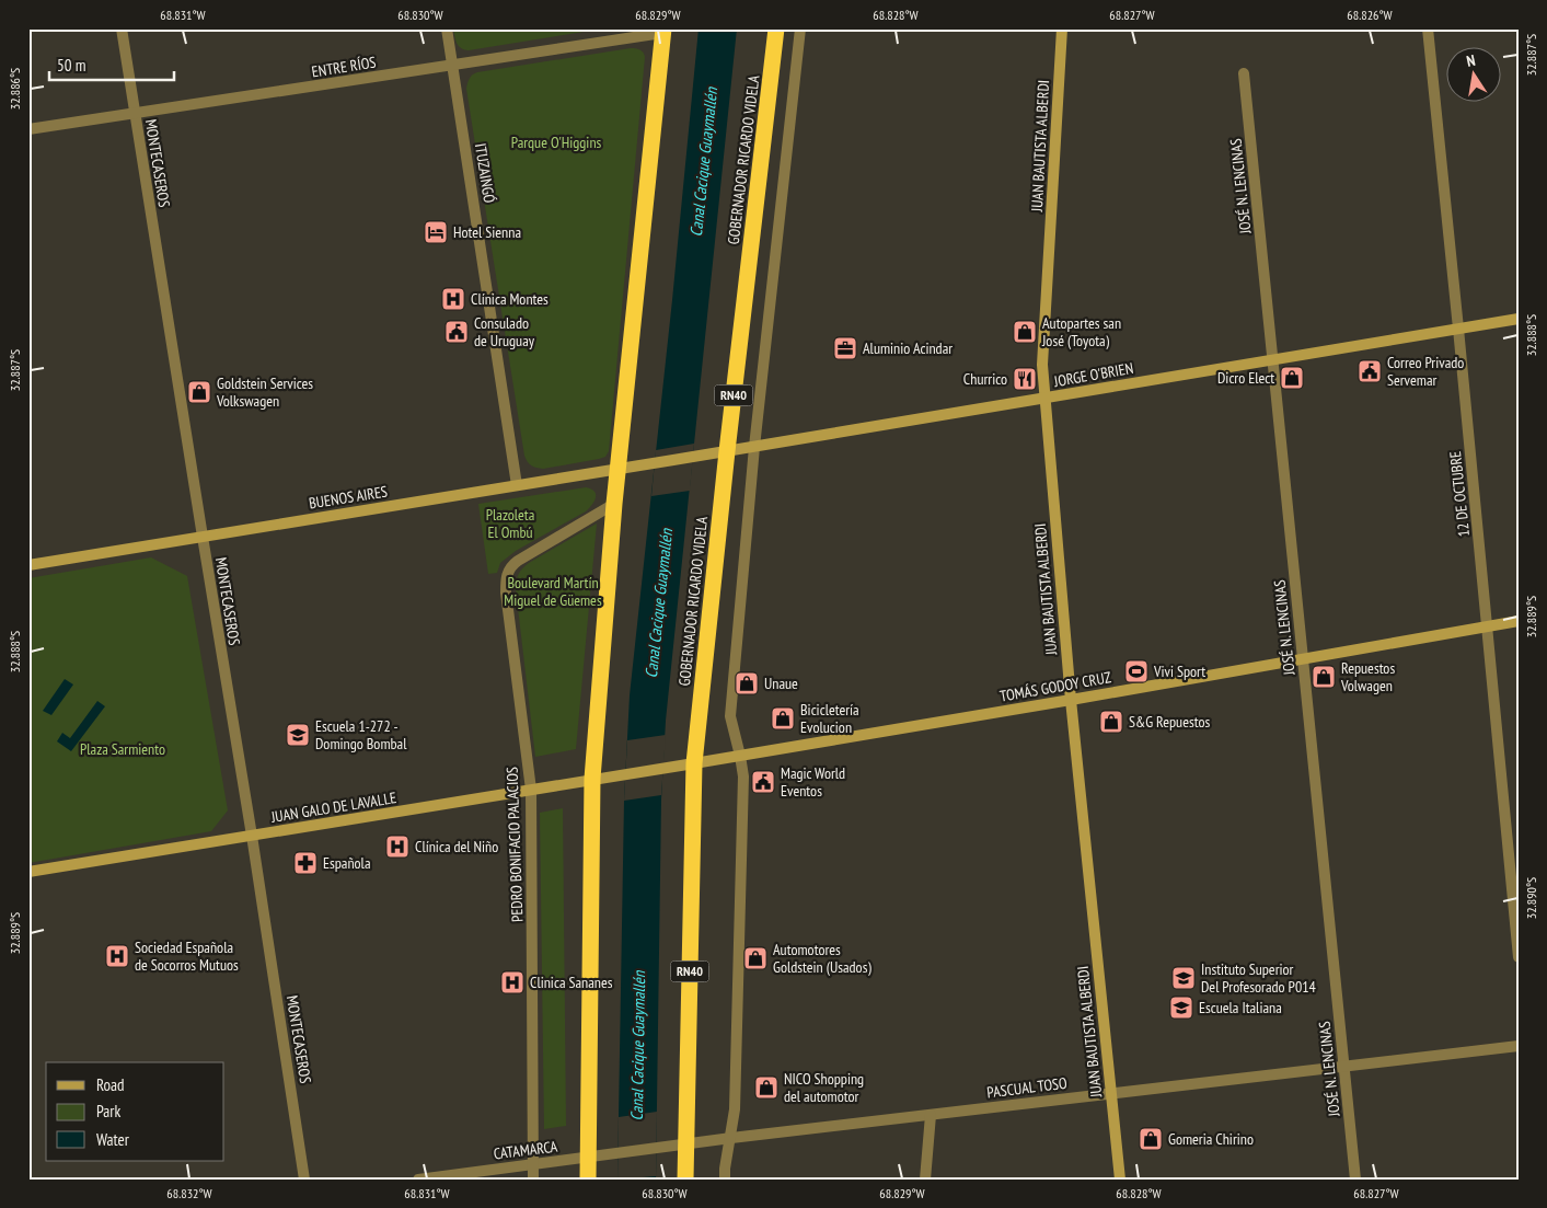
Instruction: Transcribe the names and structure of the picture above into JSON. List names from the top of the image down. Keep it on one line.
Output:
{"streets":{"highway":["GOBERNADOR RICARDO VIDELA","RN40"],"street":["ENTRE RÍOS","JUAN BAUTISTA ALBERDI","MONTECASEROS","ITUZAINGÓ","JOSÉ N. LENCINAS","JORGE O'BRIEN","12 DE OCTUBRE","BUENOS AIRES","TOMÁS GODOY CRUZ","JUAN GALO DE LAVALLE","PEDRO BONIFACIO PALACIOS","PASCUAL TOSO","CATAMARCA"]},"crossings":[["ENTRE RÍOS","MONTECASEROS"],["ENTRE RÍOS","ITUZAINGÓ"],["JUAN BAUTISTA ALBERDI","JORGE O'BRIEN"],["JUAN BAUTISTA ALBERDI","TOMÁS GODOY CRUZ"],["JUAN BAUTISTA ALBERDI","PASCUAL TOSO"],["GOBERNADOR RICARDO VIDELA","JORGE O'BRIEN"],["GOBERNADOR RICARDO VIDELA","TOMÁS GODOY CRUZ"],["GOBERNADOR RICARDO VIDELA","PASCUAL TOSO"],["MONTECASEROS","BUENOS AIRES"],["MONTECASEROS","JUAN GALO DE LAVALLE"],["ITUZAINGÓ","BUENOS AIRES"],["JOSÉ N. LENCINAS","JORGE O'BRIEN"],["JOSÉ N. LENCINAS","TOMÁS GODOY CRUZ"],["JOSÉ N. LENCINAS","PASCUAL TOSO"],["JORGE O'BRIEN","12 DE OCTUBRE"],["JORGE O'BRIEN","BUENOS AIRES"],["12 DE OCTUBRE","TOMÁS GODOY CRUZ"],["TOMÁS GODOY CRUZ","JUAN GALO DE LAVALLE"],["JUAN GALO DE LAVALLE","PEDRO BONIFACIO PALACIOS"],["PEDRO BONIFACIO PALACIOS","CATAMARCA"],["PASCUAL TOSO","CATAMARCA"]],"water":["Canal Cacique Guaymallén"],"parks":["Parque O'Higgins","Plazoleta El Ombú","Boulevard Martín Miguel de Güemes","Plaza Sarmiento"],"places":{"hotel":["Hotel Sienna"],"hospital":["Clínica Montes","Clínica del Niño","Sociedad Española de Socorros Mutuos","Clinica Sananes"],"public building":["Consulado de Uruguay","Correo Privado Servemar","Magic World Eventos"],"shop":["Autopartes san José (Toyota)","Dicro Elect","Goldstein Services Volkswagen","Repuestos Volwagen","Unaue","Bicicletería Evolucion","S&G Repuestos","Automotores Goldstein (Usados)","NICO Shopping del automotor","Gomeria Chirino"],"office":["Aluminio Acindar"],"restaurant":["Churrico"],"sports":["Vivi Sport"],"school or university":["Escuela 1-272 - Domingo Bombal","Instituto Superior Del Profesorado P014","Escuela Italiana"],"pharmacy":["Española"]},"legend":["Road","Park","Water"],"scale_bar":"50 m","north":"top","coordinates":["68.831°W","68.830°W","68.829°W","68.828°W","68.827°W","68.826°W","32.887°S","32.886°S","32.888°S","32.889°S","32.890°S","68.832°W"]}
